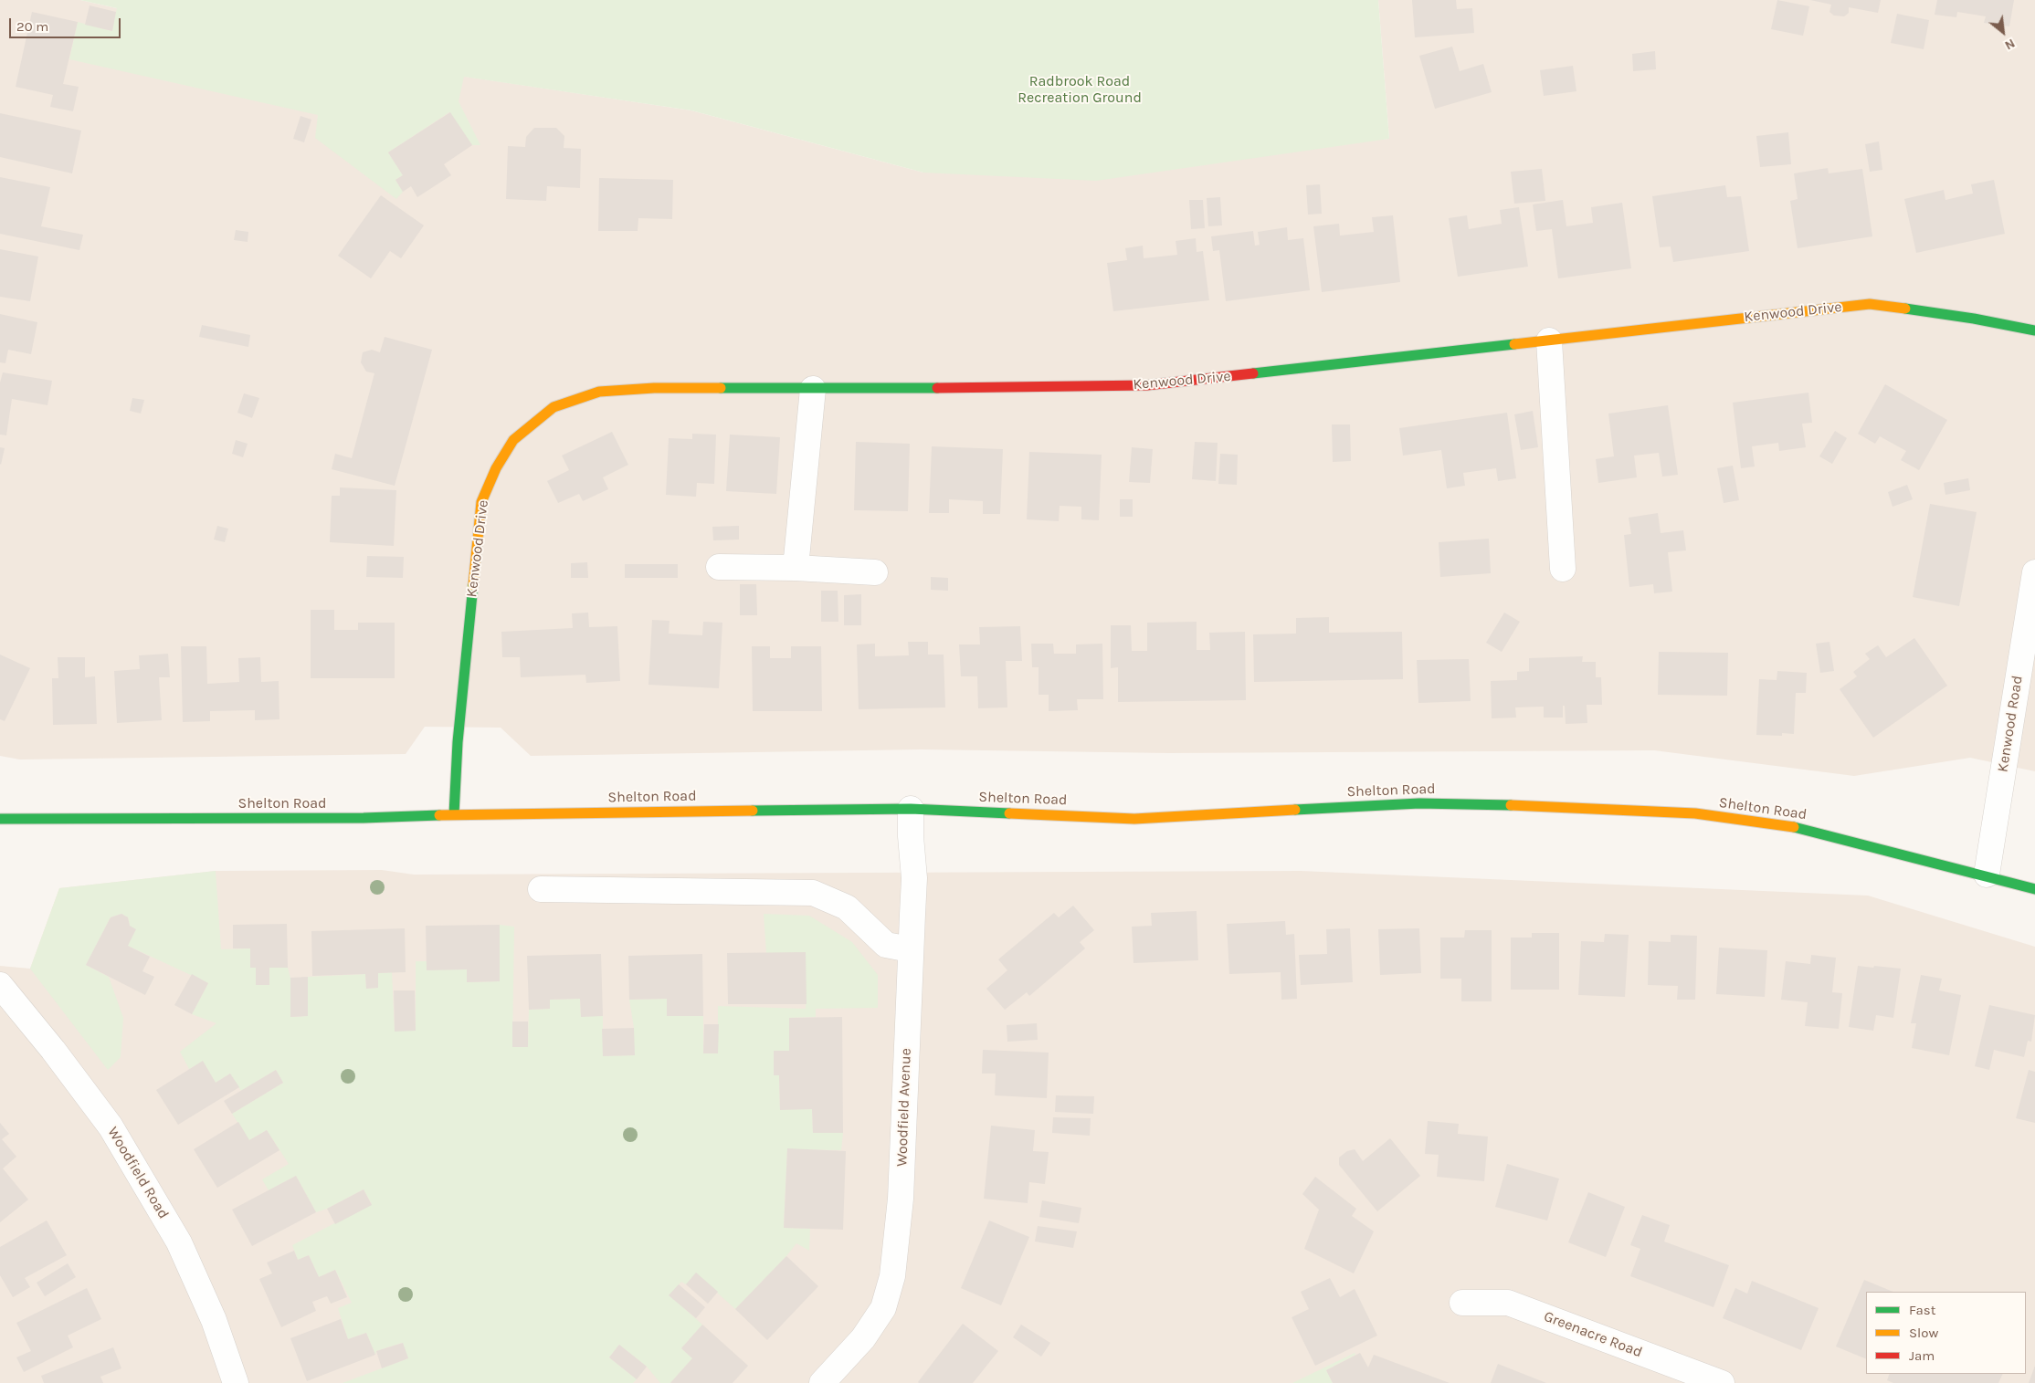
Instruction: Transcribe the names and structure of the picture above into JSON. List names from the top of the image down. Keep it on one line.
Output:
{"streets":{"main road":["Kenwood Drive","Shelton Road"],"street":["Kenwood Road","Woodfield Avenue","Woodfield Road","Greenacre Road"]},"crossings":[["Kenwood Drive","Shelton Road"],["Kenwood Road","Shelton Road"],["Shelton Road","Woodfield Avenue"]],"parks":["Radbrook Road Recreation Ground"],"legend":["Fast","Slow","Jam"],"scale_bar":"20 m","north":"bottom right"}
